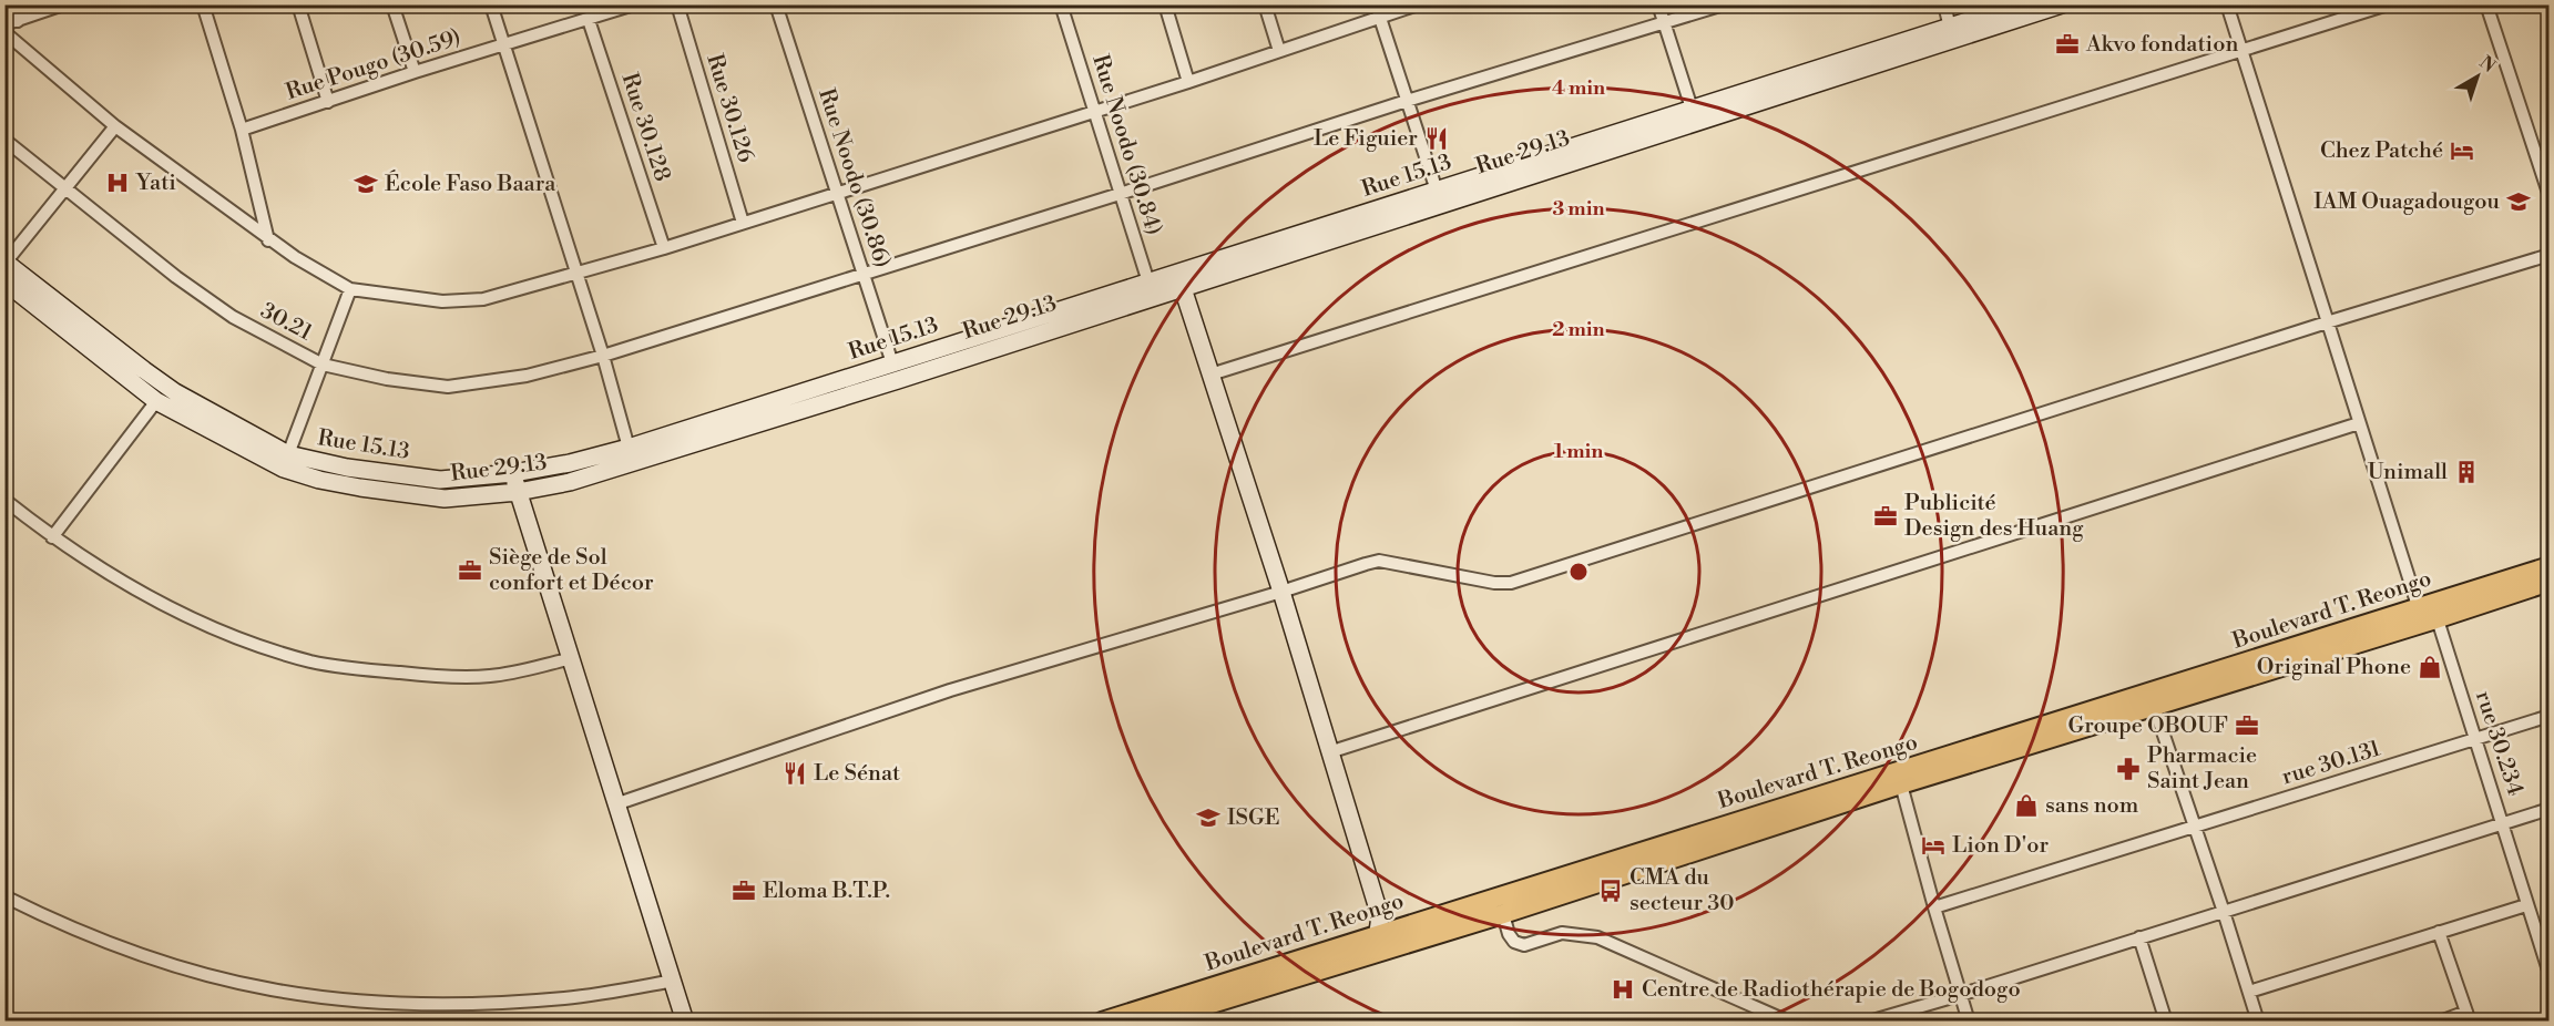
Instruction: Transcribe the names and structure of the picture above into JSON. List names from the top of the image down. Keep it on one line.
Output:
{"streets":{"main road":["Rue 29.13","Rue 15.13","Boulevard T. Reongo"],"street":["Rue Pougo (30.59)","Rue 30.126","Rue 30.128","Rue Noodo (30.84)","Rue Noodo (30.86)","30.21","rue 30.234","rue 30.131"]},"crossings":[["Rue Pougo (30.59)","Rue 30.128"],["Rue Noodo (30.84)","Rue 29.13"],["Rue Noodo (30.84)","Rue 15.13"],["Rue Noodo (30.84)","30.21"],["Rue 29.13","Rue 15.13"],["Rue 15.13","Rue Noodo (30.86)"],["Rue Noodo (30.86)","30.21"],["Boulevard T. Reongo","rue 30.234"],["rue 30.234","rue 30.131"]],"places":{"office":["Akvo fondation","Publicité Design des Huang","Siège de Sol confort et Décor","Groupe OBOUF","Eloma B.T.P."],"restaurant":["Le Figuier","Le Sénat"],"hotel":["Chez Patché","Lion D'or"],"hospital":["Yati","Centre de Radiothérapie de Bogodogo"],"school or university":["École Faso Baara","IAM Ouagadougou","ISGE"],"building":["Unimall"],"shop":["Original Phone","sans nom"],"pharmacy":["Pharmacie Saint Jean"],"bus stop":["CMA du secteur 30"]},"north":"top right","rings":["4 min","3 min","2 min","1 min"]}
